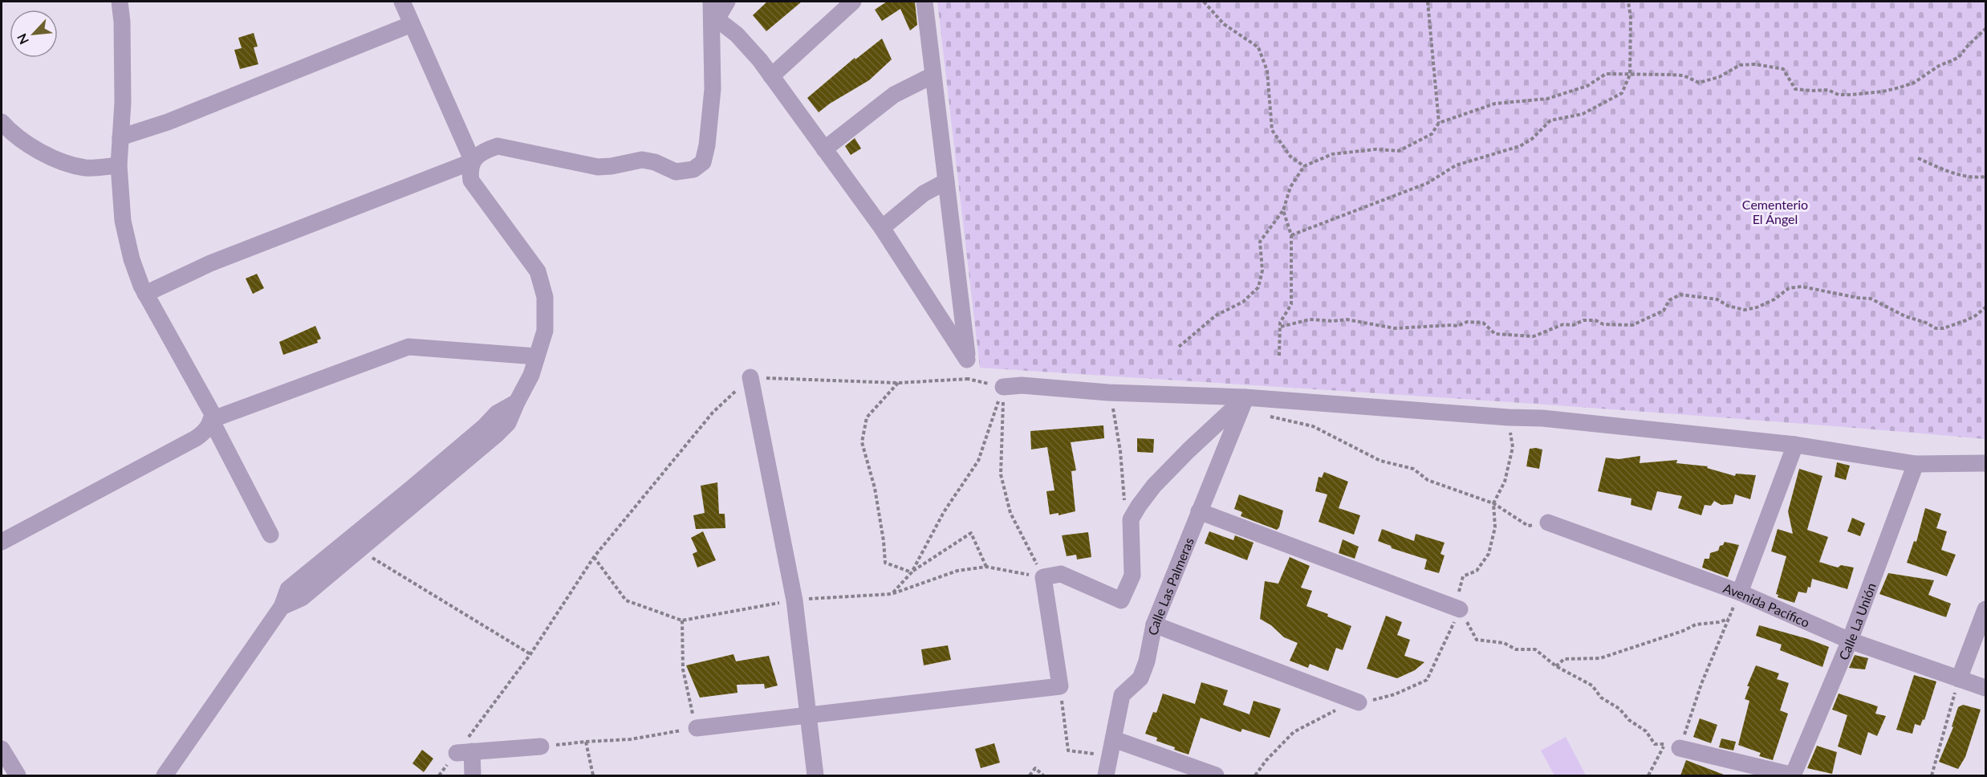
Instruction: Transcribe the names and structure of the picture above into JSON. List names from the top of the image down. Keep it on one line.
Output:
{"streets":{"street":["Calle Las Palmeras","Avenida Pacífico","Calle La Unión"]},"crossings":[["Avenida Pacífico","Calle La Unión"]],"parks":["Cementerio El Ángel"],"north":"bottom left"}
